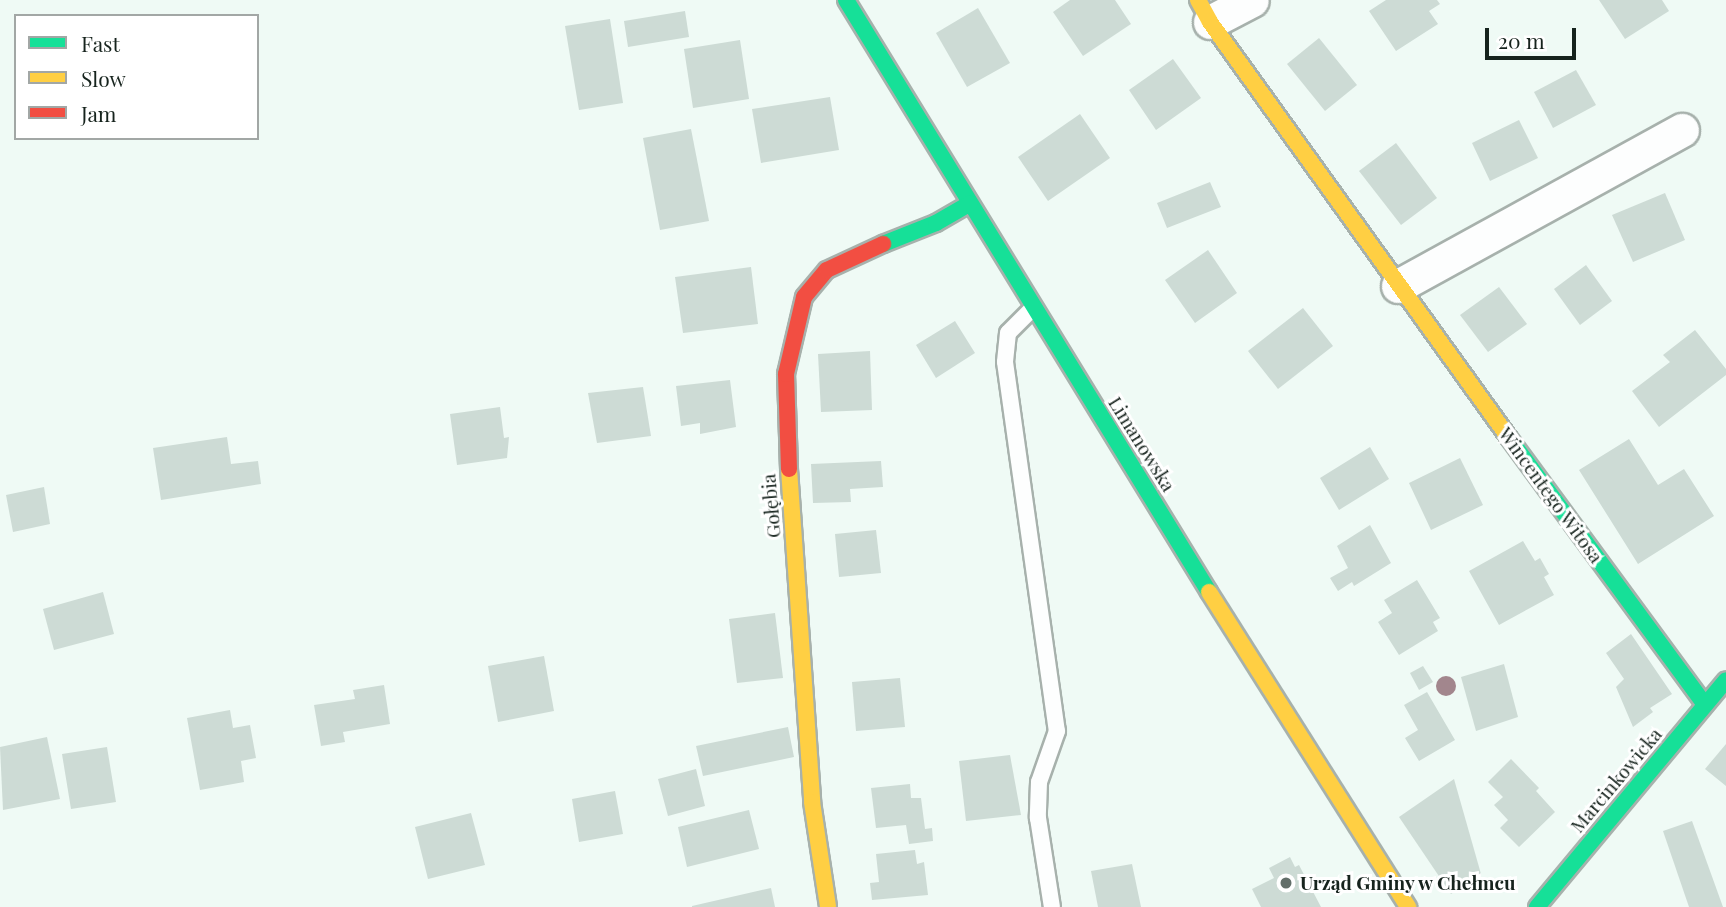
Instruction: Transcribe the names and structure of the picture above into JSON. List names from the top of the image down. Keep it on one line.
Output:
{"streets":{"street":["Limanowska","Wincentego Witosa","Gołębia","Marcinkowicka"]},"crossings":[["Limanowska","Gołębia"],["Wincentego Witosa","Marcinkowicka"]],"places":["Urząd Gminy w Chełmcu"],"legend":["Fast","Slow","Jam"],"scale_bar":"20 m"}
